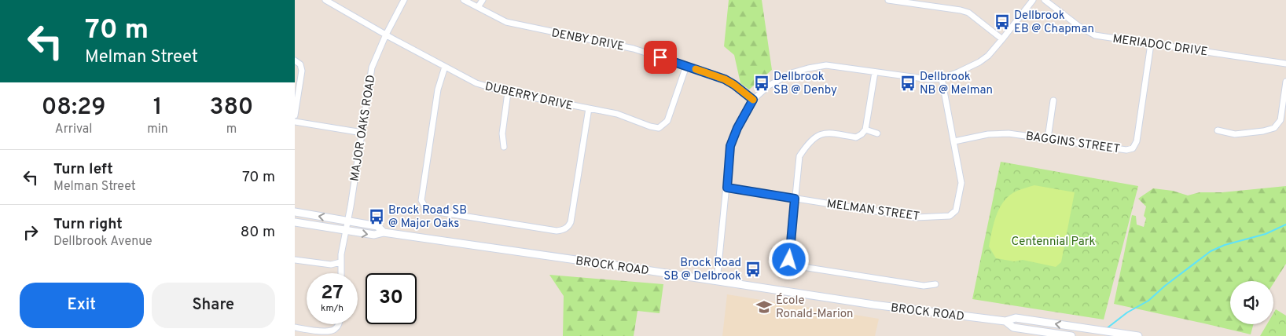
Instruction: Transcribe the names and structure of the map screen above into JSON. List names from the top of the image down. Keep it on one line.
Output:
{"streets":{"main road":["BROCK ROAD"],"street":["DENBY DRIVE","MERIADOC DRIVE","DUBERRY DRIVE","MAJOR OAKS ROAD","BAGGINS STREET","MELMAN STREET"]},"crossings":[["DENBY DRIVE","DUBERRY DRIVE"],["MERIADOC DRIVE","BAGGINS STREET"],["DUBERRY DRIVE","MAJOR OAKS ROAD"],["MAJOR OAKS ROAD","BROCK ROAD"],["BAGGINS STREET","MELMAN STREET"]],"parks":["Centennial Park"],"places":{"bus stop":["Dellbrook EB @ Chapman","Dellbrook SB @ Denby","Dellbrook NB @ Melman","Brock Road SB @ Major Oaks","Brock Road SB @ Delbrook"],"school or university":["École Ronald-Marion"]},"page":{"turn":["70 m","Melman Street"],"eta":["08:29","Arrival","1","min","380","m"],"list":[{"name":"Turn left","note":"Melman Street","value":"70 m"},{"name":"Turn right","note":"Dellbrook Avenue","value":"80 m"}],"speed":"27 km/h","limit":"30","buttons":["Exit","Share"]}}
